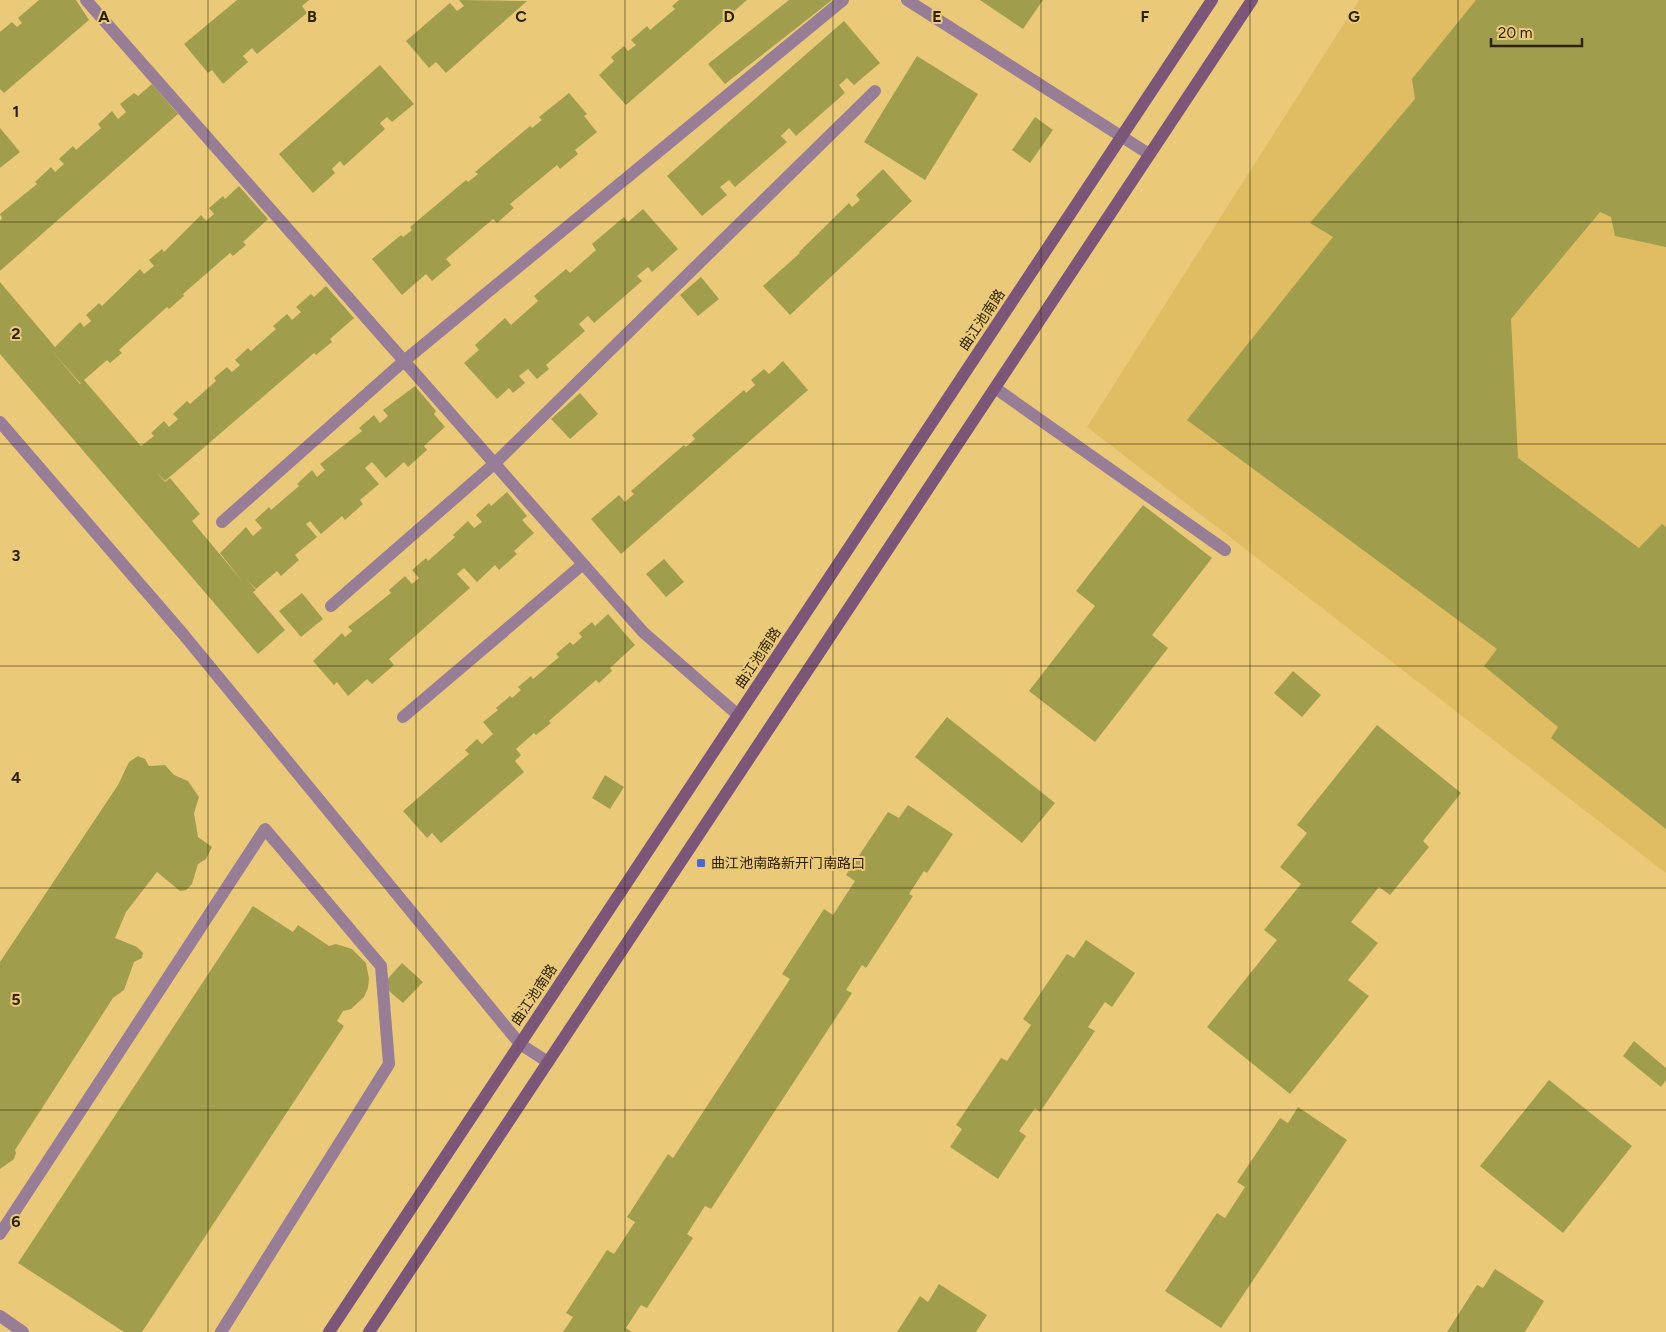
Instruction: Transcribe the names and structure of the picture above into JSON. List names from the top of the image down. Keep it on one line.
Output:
{"streets":{"main road":["曲江池南路"]},"places":{"transit":["曲江池南路新开门南路口"]},"scale_bar":"20 m","grid":{"columns":["A","B","C","D","E","F","G"],"rows":["1","2","3","4","5","6"]}}
